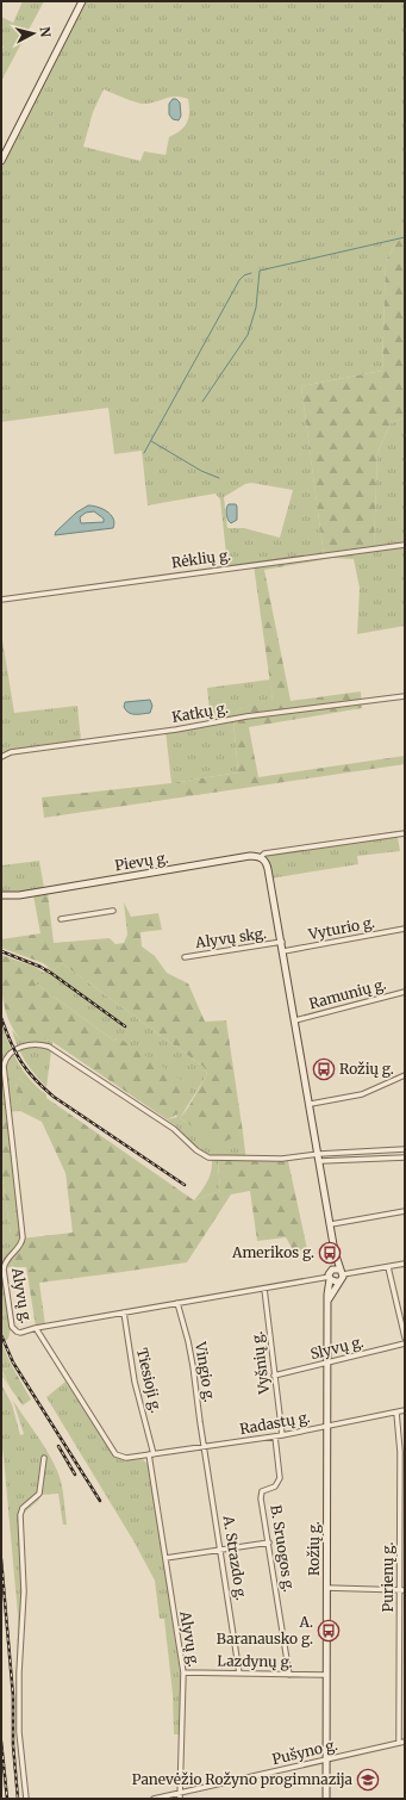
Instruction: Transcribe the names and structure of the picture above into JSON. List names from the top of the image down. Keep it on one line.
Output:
{"streets":{"street":["Rėklių g.","Katkų g.","Pievų g.","Vyturio g.","Alyvų skg.","Ramunių g.","Alyvų g.","Slyvų g.","Vyšnių g.","Vingio g.","Tiesioji g.","Radastų g.","B. Sruogos g.","Rožių g.","A. Strazdo g.","Purienų g.","Lazdynų g.","Pušyno g."]},"crossings":[["Pievų g.","Rožių g."],["Vyturio g.","Rožių g."],["Alyvų skg.","Rožių g."],["Ramunių g.","Rožių g."],["Alyvų g.","Tiesioji g."],["Alyvų g.","Radastų g."],["Alyvų g.","Rožių g."],["Alyvų g.","Lazdynų g."],["Alyvų g.","Pušyno g."],["Slyvų g.","Vyšnių g."],["Slyvų g.","Rožių g."],["Vyšnių g.","Radastų g."],["Vingio g.","Radastų g."],["Vingio g.","A. Strazdo g."],["Tiesioji g.","Radastų g."],["Radastų g.","B. Sruogos g."],["Radastų g.","Rožių g."],["Radastų g.","A. Strazdo g."],["Radastų g.","Purienų g."],["B. Sruogos g.","Lazdynų g."],["Rožių g.","Lazdynų g."],["Rožių g.","Pušyno g."],["A. Strazdo g.","Lazdynų g."],["Purienų g.","Pušyno g."]],"places":{"bus stop":["Rožių g.","Amerikos g.","A. Baranausko g."],"school or university":["Panevėžio Rožyno progimnazija"]},"north":"right"}
